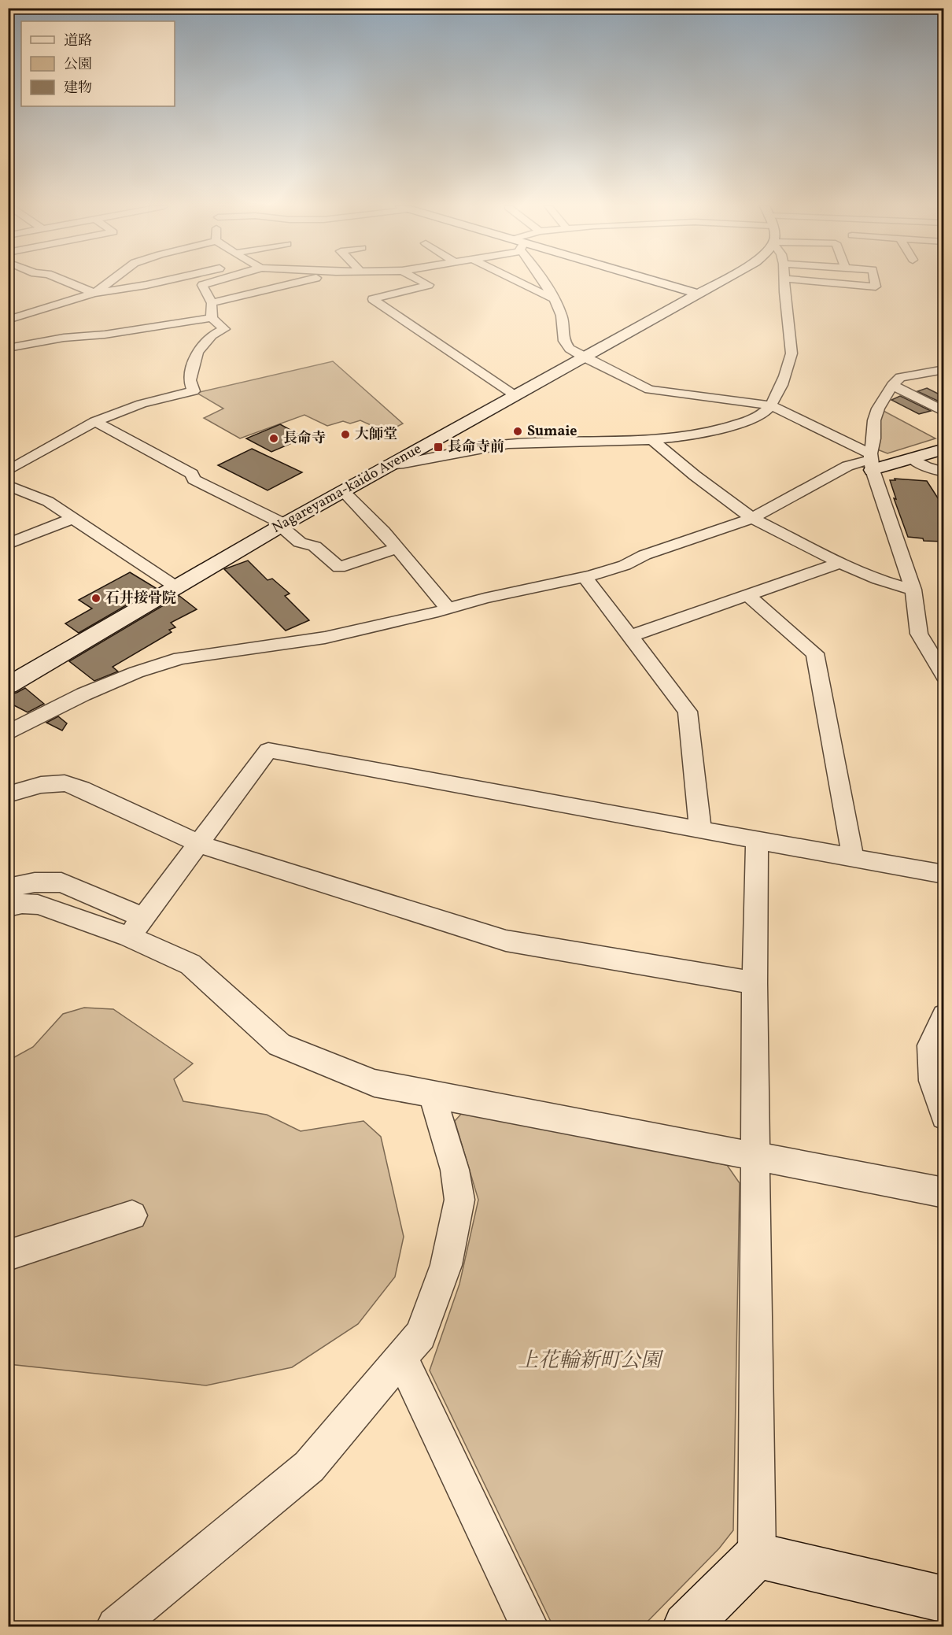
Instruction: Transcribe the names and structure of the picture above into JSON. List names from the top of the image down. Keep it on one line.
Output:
{"streets":{"street":["Nagareyama-kaido Avenue"]},"parks":["上花輪新町公園"],"places":{"other":["Sumaie","大師堂","長命寺","石井接骨院"],"transit":["長命寺前"]},"legend":["道路","公園","建物"]}
